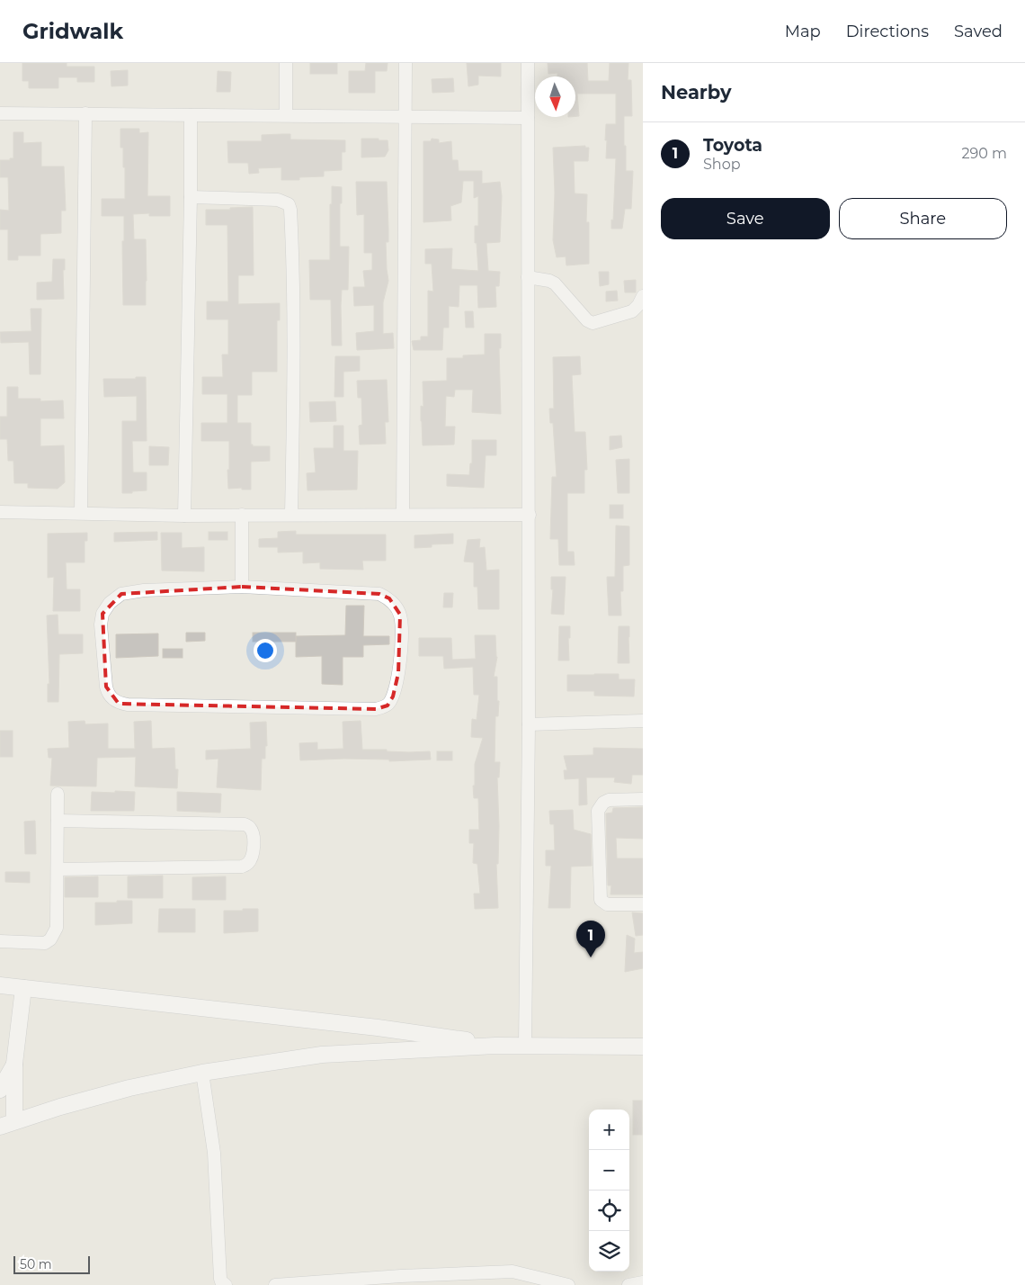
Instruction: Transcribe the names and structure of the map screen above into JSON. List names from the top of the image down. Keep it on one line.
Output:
{"scale_bar":"50 m","north":"bottom","page":{"header":"Gridwalk","nav":["Map","Directions","Saved"],"heading":"Nearby","list":[{"mark":"1","name":"Toyota","note":"Shop","value":"290 m"}],"buttons":["Save","Share"],"pins":"1","map_buttons":["+","−"],"scale":"50 m"}}
